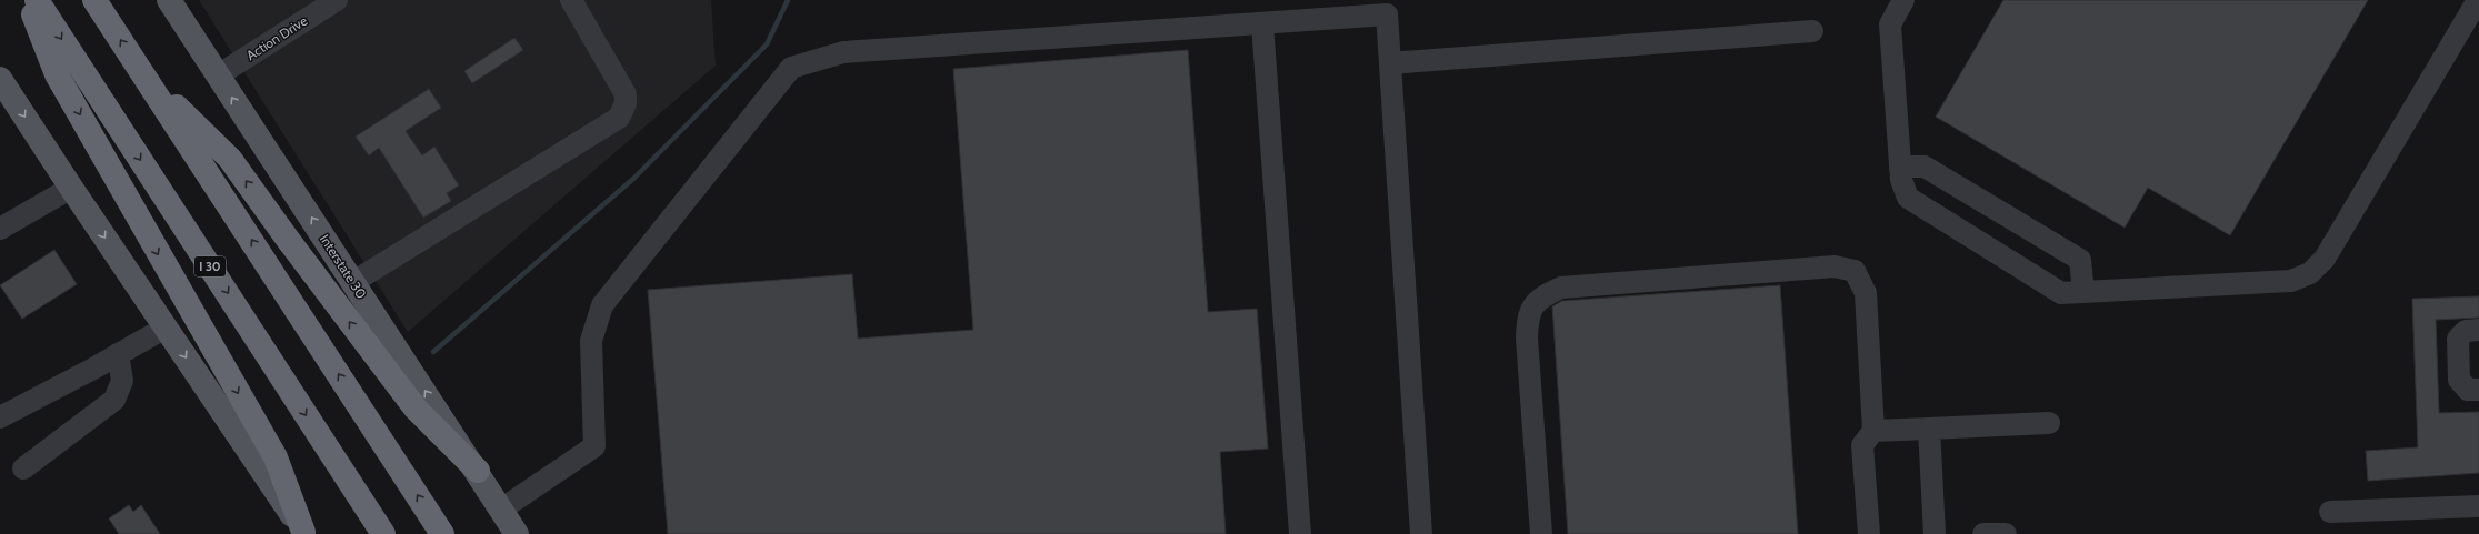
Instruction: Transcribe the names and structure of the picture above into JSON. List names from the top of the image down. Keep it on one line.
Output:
{"streets":{"highway":["I 30"],"main road":["Interstate 30"],"street":["Action Drive"]},"crossings":[["Action Drive","Interstate 30"]]}
